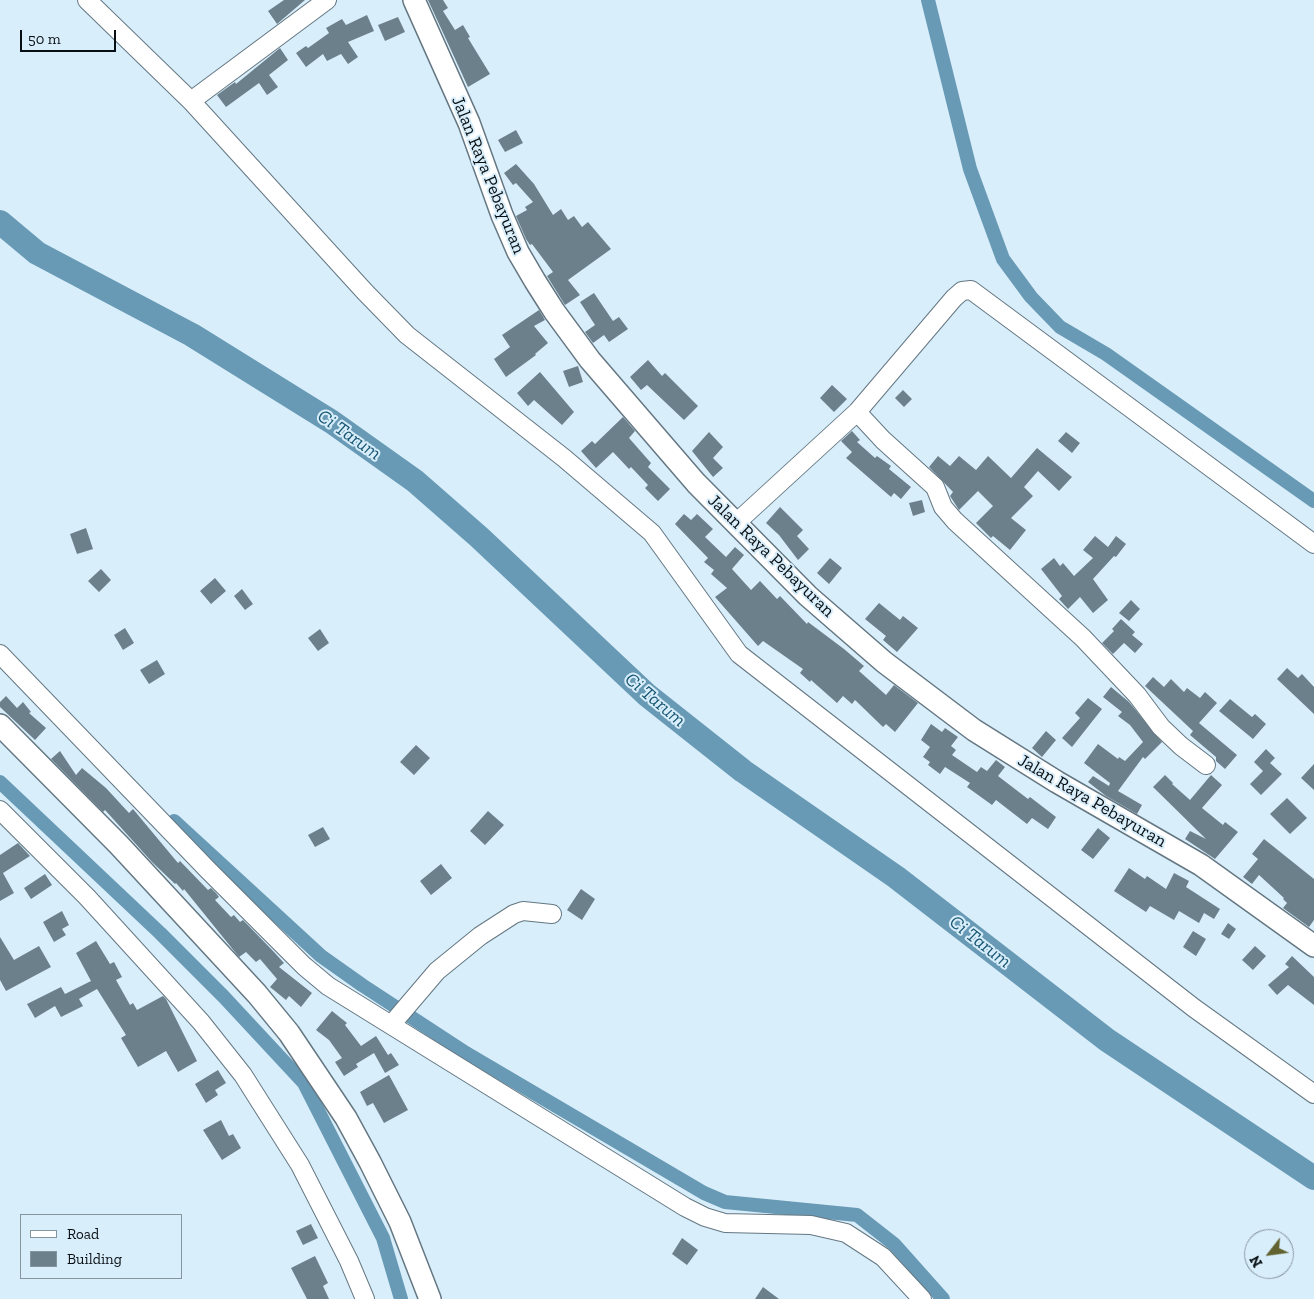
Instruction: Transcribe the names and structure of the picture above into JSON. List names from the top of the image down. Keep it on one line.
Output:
{"streets":{"main road":["Jalan Raya Pebayuran"]},"water":["Ci Tarum"],"legend":["Road","Building"],"scale_bar":"50 m","north":"bottom left"}
